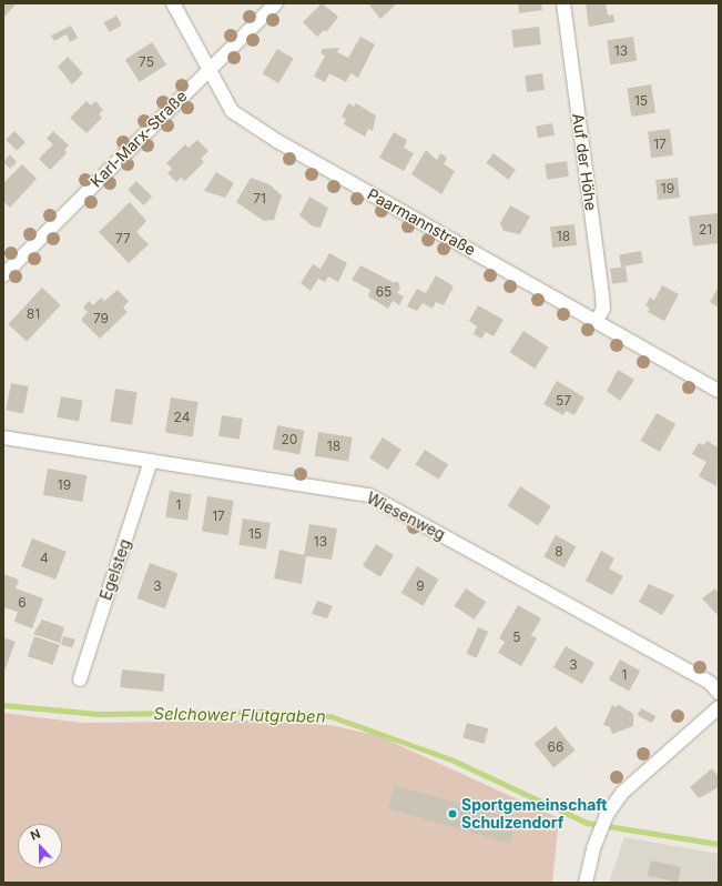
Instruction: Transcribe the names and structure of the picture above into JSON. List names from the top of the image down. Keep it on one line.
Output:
{"streets":{"street":["Karl-Marx-Straße","Auf der Höhe","Paarmannstraße","Wiesenweg","Egelsteg"]},"crossings":[["Karl-Marx-Straße","Paarmannstraße"],["Auf der Höhe","Paarmannstraße"],["Wiesenweg","Egelsteg"]],"water":["Selchower Flutgraben"],"places":["Sportgemeinschaft Schulzendorf"],"house_numbers":["13","75","15","17","19","71","21","18","77","65","81","79","57","24","20","18","19","1","17","15","13","8","4","3","9","6","5","3","1","66"],"north":"top"}
